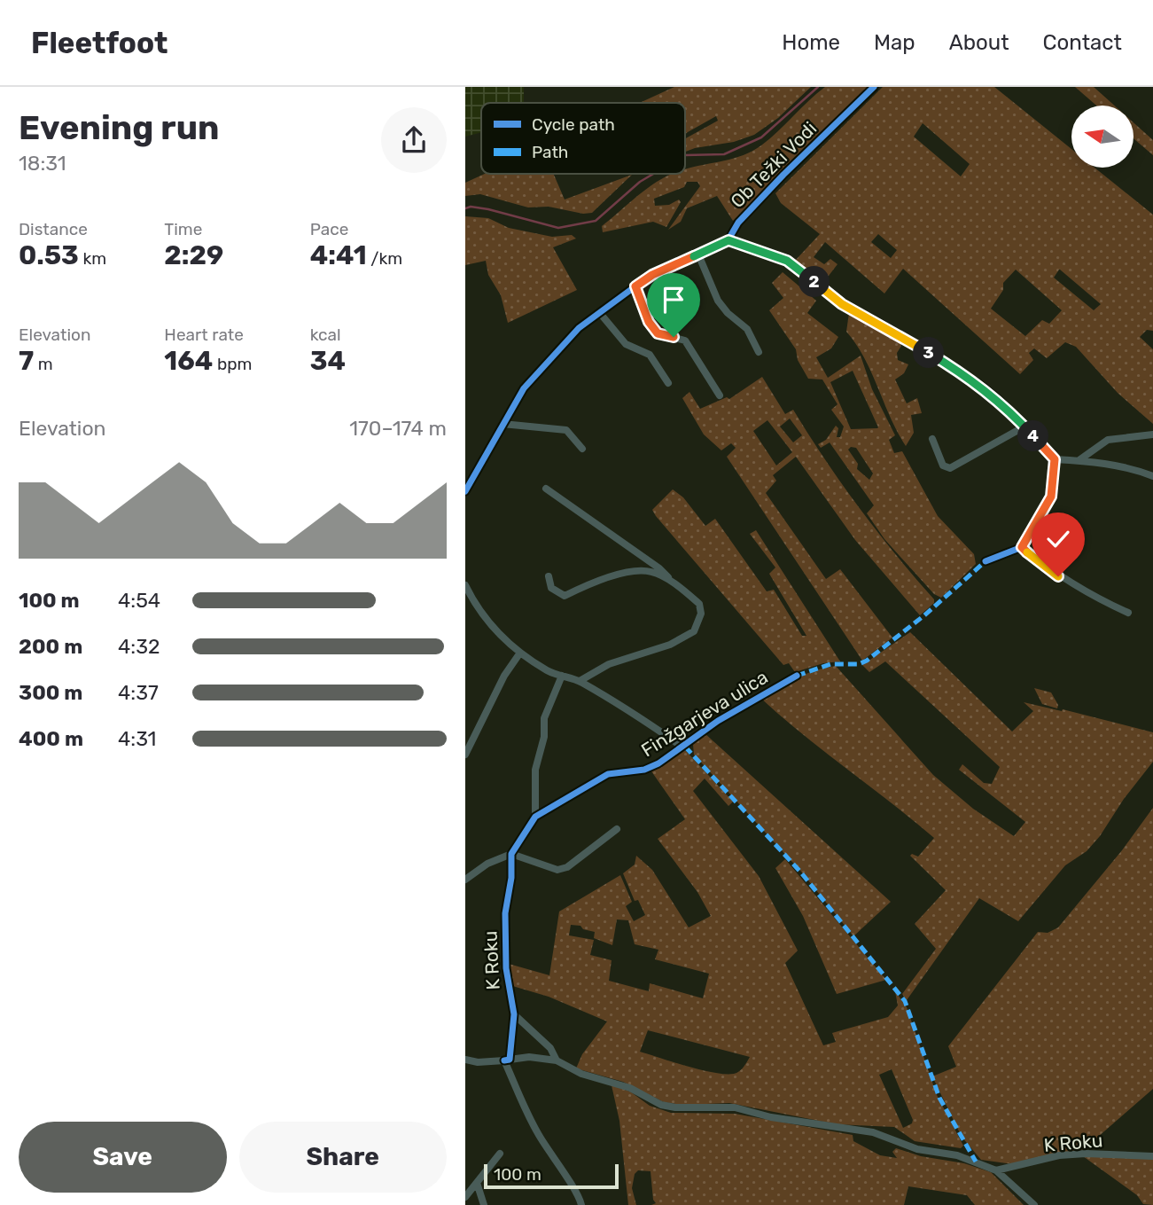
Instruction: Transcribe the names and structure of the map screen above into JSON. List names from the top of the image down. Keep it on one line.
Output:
{"streets":{"street":["Ob Težki Vodi","Finžgarjeva ulica","K Roku"]},"crossings":[["Finžgarjeva ulica","K Roku"]],"legend":["Cycle path","Path"],"scale_bar":"100 m","north":"left","page":{"header":"Fleetfoot","nav":["Home","Map","About","Contact"],"heading":["Evening run","18:31"],"stats":[["Distance","0.53 km"],["Time","2:29"],["Pace","4:41 /km"],["Elevation","7 m"],["Heart rate","164 bpm"],["kcal","34"]],"pins":["2","3","4"],"chart":["Elevation","170–174 m"],"list":[{"name":"100 m","note":"4:54"},{"name":"200 m","note":"4:32"},{"name":"300 m","note":"4:37"},{"name":"400 m","note":"4:31"}],"buttons":["Save","Share"],"scale":"100 m"}}
